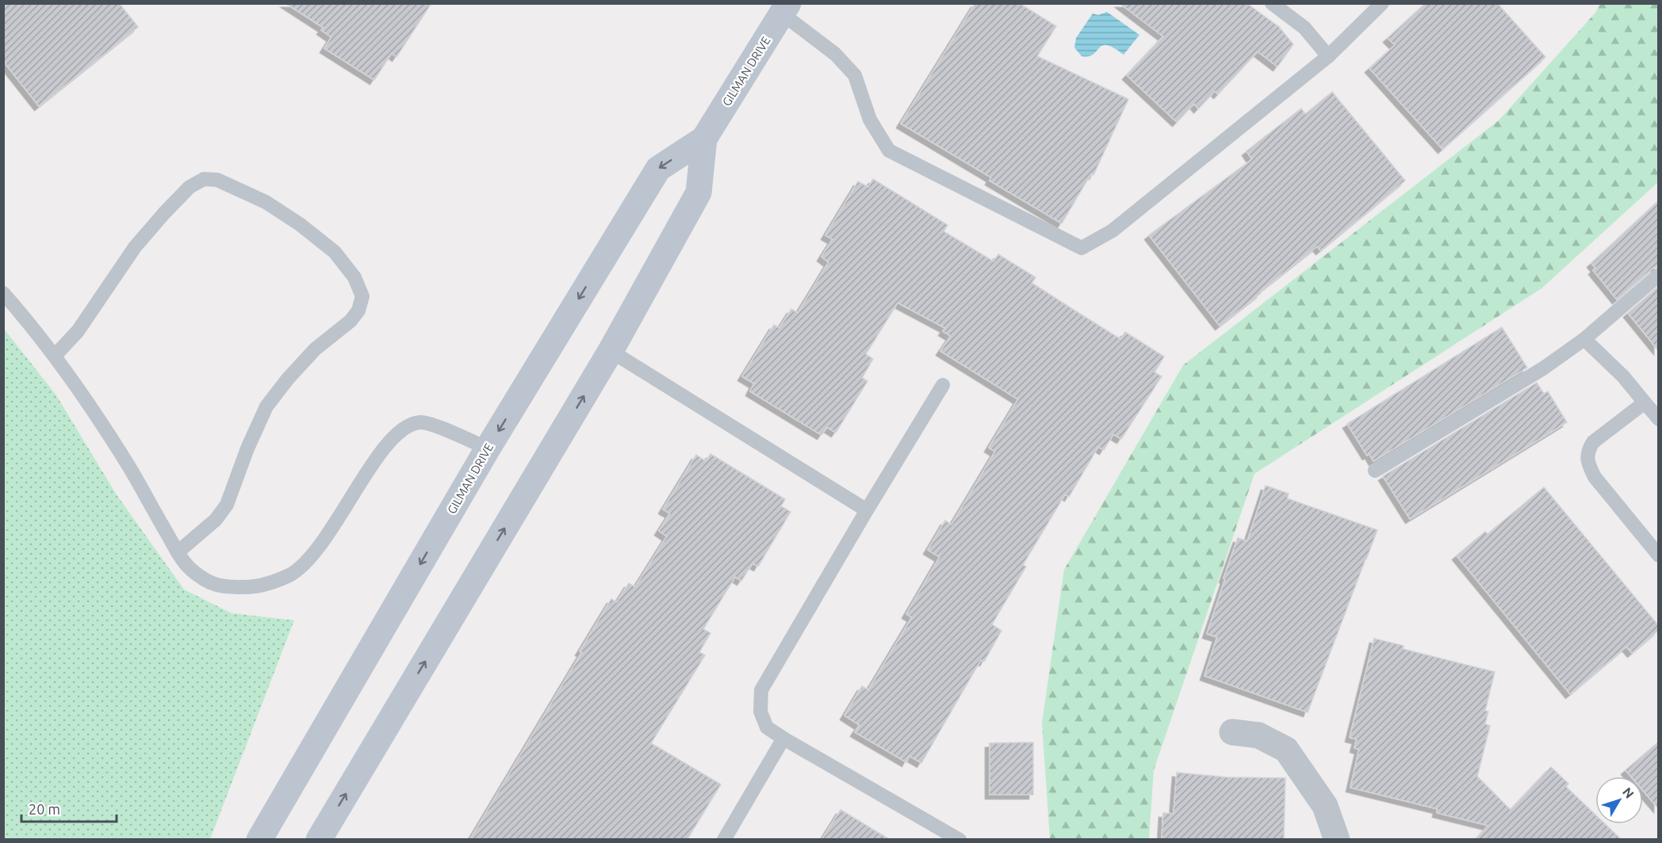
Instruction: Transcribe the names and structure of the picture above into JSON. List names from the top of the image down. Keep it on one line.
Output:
{"streets":{"main road":["GILMAN DRIVE"]},"scale_bar":"20 m","north":"top right"}
